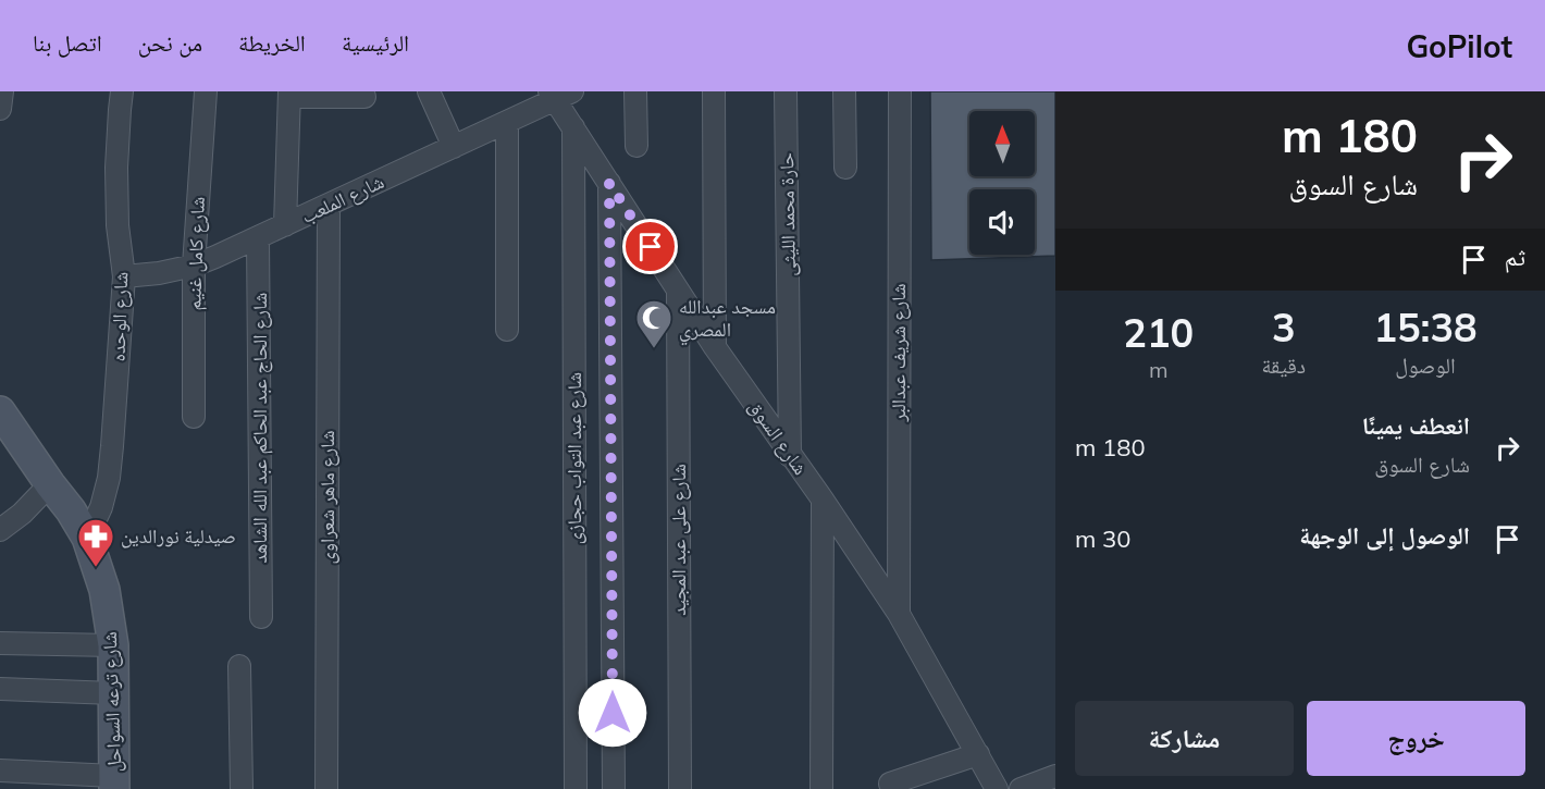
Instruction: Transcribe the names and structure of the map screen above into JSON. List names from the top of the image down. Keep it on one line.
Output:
{"streets":{"main road":["شارع ترعه السواحل"],"street":["شارع الملعب","حارة محمد الليثى","شارع كامل غنيم","شارع الوحده","شارع شريف عبدالبر","شارع الحاج عبد الحاكم عبد الله الشاهد","شارع السوق","شارع عبد التواب حجازى","شارع ماهر شعراوى","شارع على عبد المجيد"]},"crossings":[["شارع الملعب","شارع كامل غنيم"],["شارع الملعب","شارع الوحده"],["شارع الملعب","شارع الحاج عبد الحاكم عبد الله الشاهد"],["شارع الملعب","شارع السوق"],["شارع الملعب","شارع ماهر شعراوى"],["حارة محمد الليثى","شارع السوق"],["شارع الوحده","شارع ترعه السواحل"],["شارع شريف عبدالبر","شارع السوق"],["شارع السوق","شارع عبد التواب حجازى"],["شارع السوق","شارع على عبد المجيد"]],"places":{"mosque":["مسجد عبدالله المصري"],"pharmacy":["صيدلية نورالدين"]},"north":"top","page":{"header":"GoPilot","nav":["الرئيسية","الخريطة","من نحن","اتصل بنا"],"turn":["180 m","شارع السوق"],"then":"ثم","eta":["15:38","الوصول","3","دقيقة","210","m"],"list":[{"name":"انعطف يمينًا","note":"شارع السوق","value":"180 m"},{"name":"الوصول إلى الوجهة","value":"30 m"}],"buttons":["خروج","مشاركة"]}}
